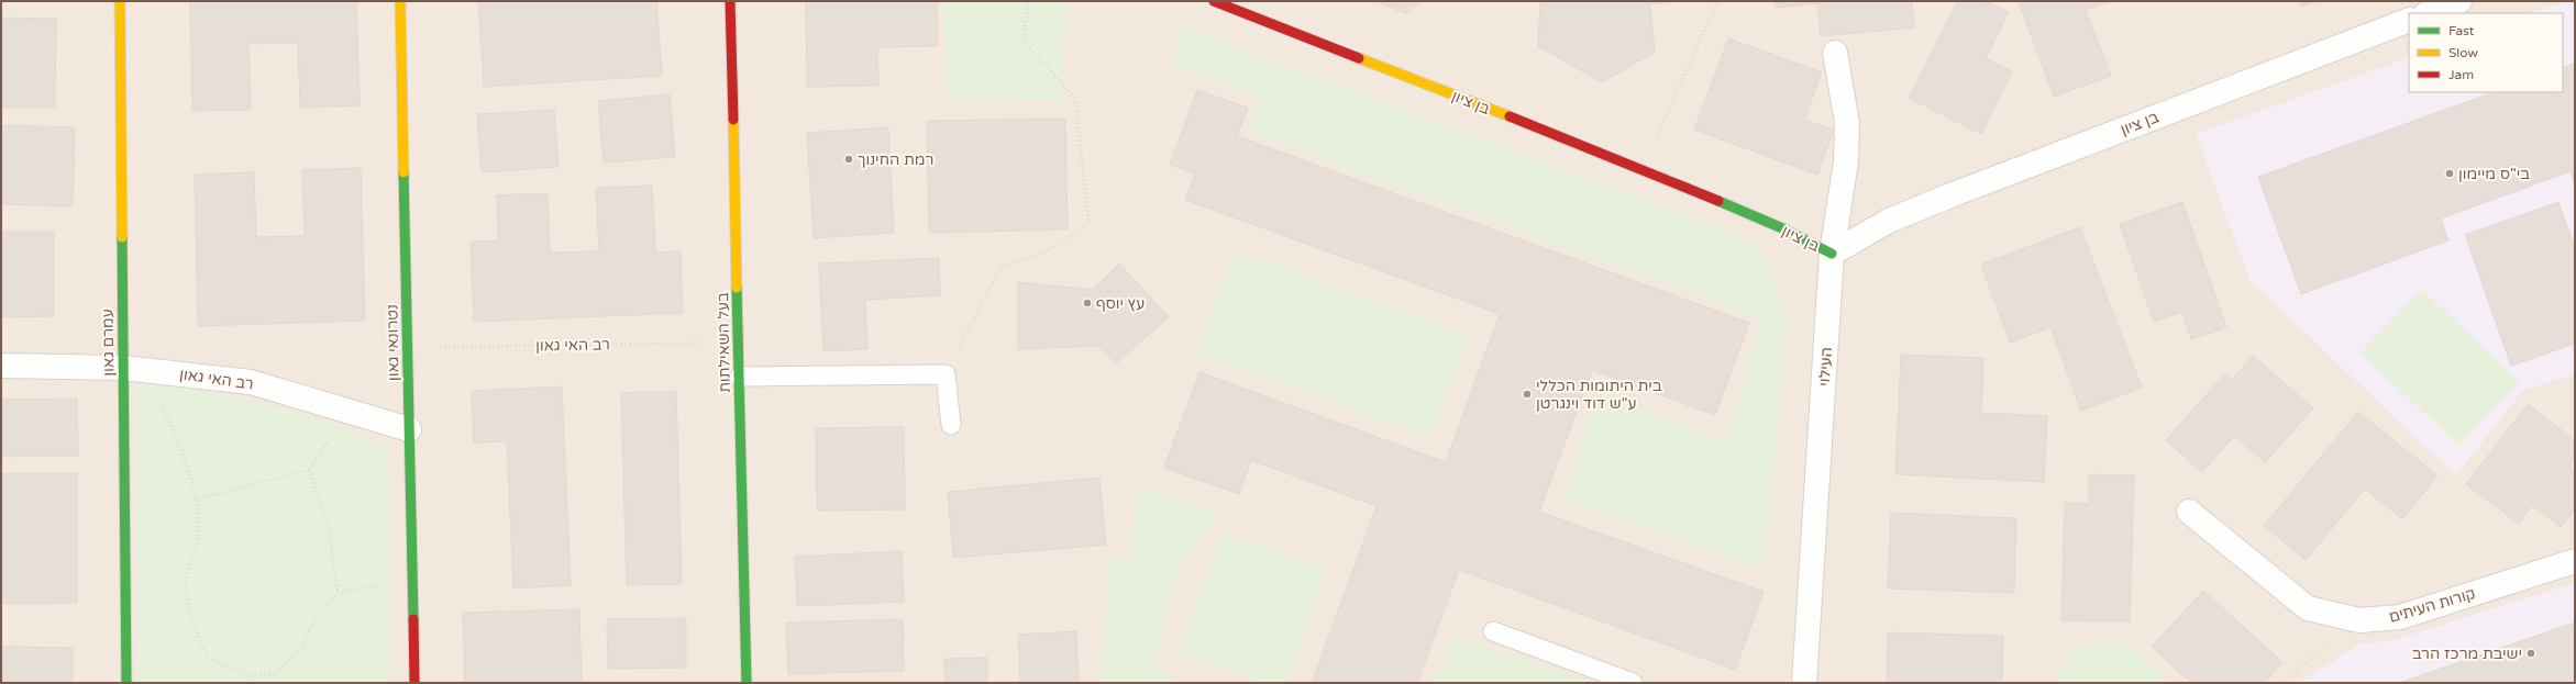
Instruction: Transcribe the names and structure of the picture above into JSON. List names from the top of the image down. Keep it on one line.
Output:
{"streets":{"street":["בן ציון","עמרם גאון","נטרונאי גאון","בעל השאילתות","רב האי גאון","העילוי","קורות העיתים"]},"crossings":[["בן ציון","העילוי"],["עמרם גאון","רב האי גאון"],["נטרונאי גאון","רב האי גאון"],["בעל השאילתות","רב האי גאון"]],"places":["רמת החינוך","בי\"ס מיימון","עץ יוסף","בית היתומות הכללי ע\"ש דוד וינגרטן","ישיבת מרכז הרב"],"legend":["Fast","Slow","Jam"]}
